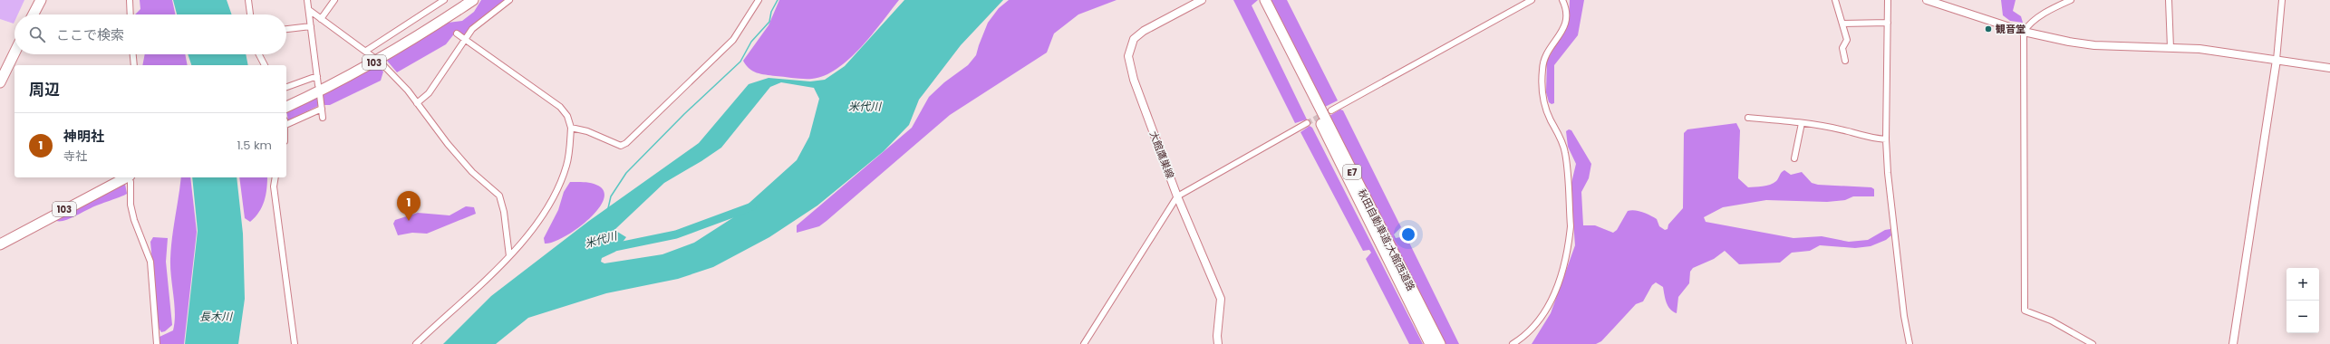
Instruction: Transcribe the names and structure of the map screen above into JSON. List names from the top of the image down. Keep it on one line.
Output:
{"streets":{"highway":["103","E7","秋田自動車道;大館西道路"],"street":["大館鷹巣線"]},"water":["米代川","長木川"],"places":["観音堂"],"page":{"search":"ここで検索","heading":"周辺","list":[{"mark":"1","name":"神明社","note":"寺社","value":"1.5 km"}],"pins":"1","map_buttons":["+","−"]}}
